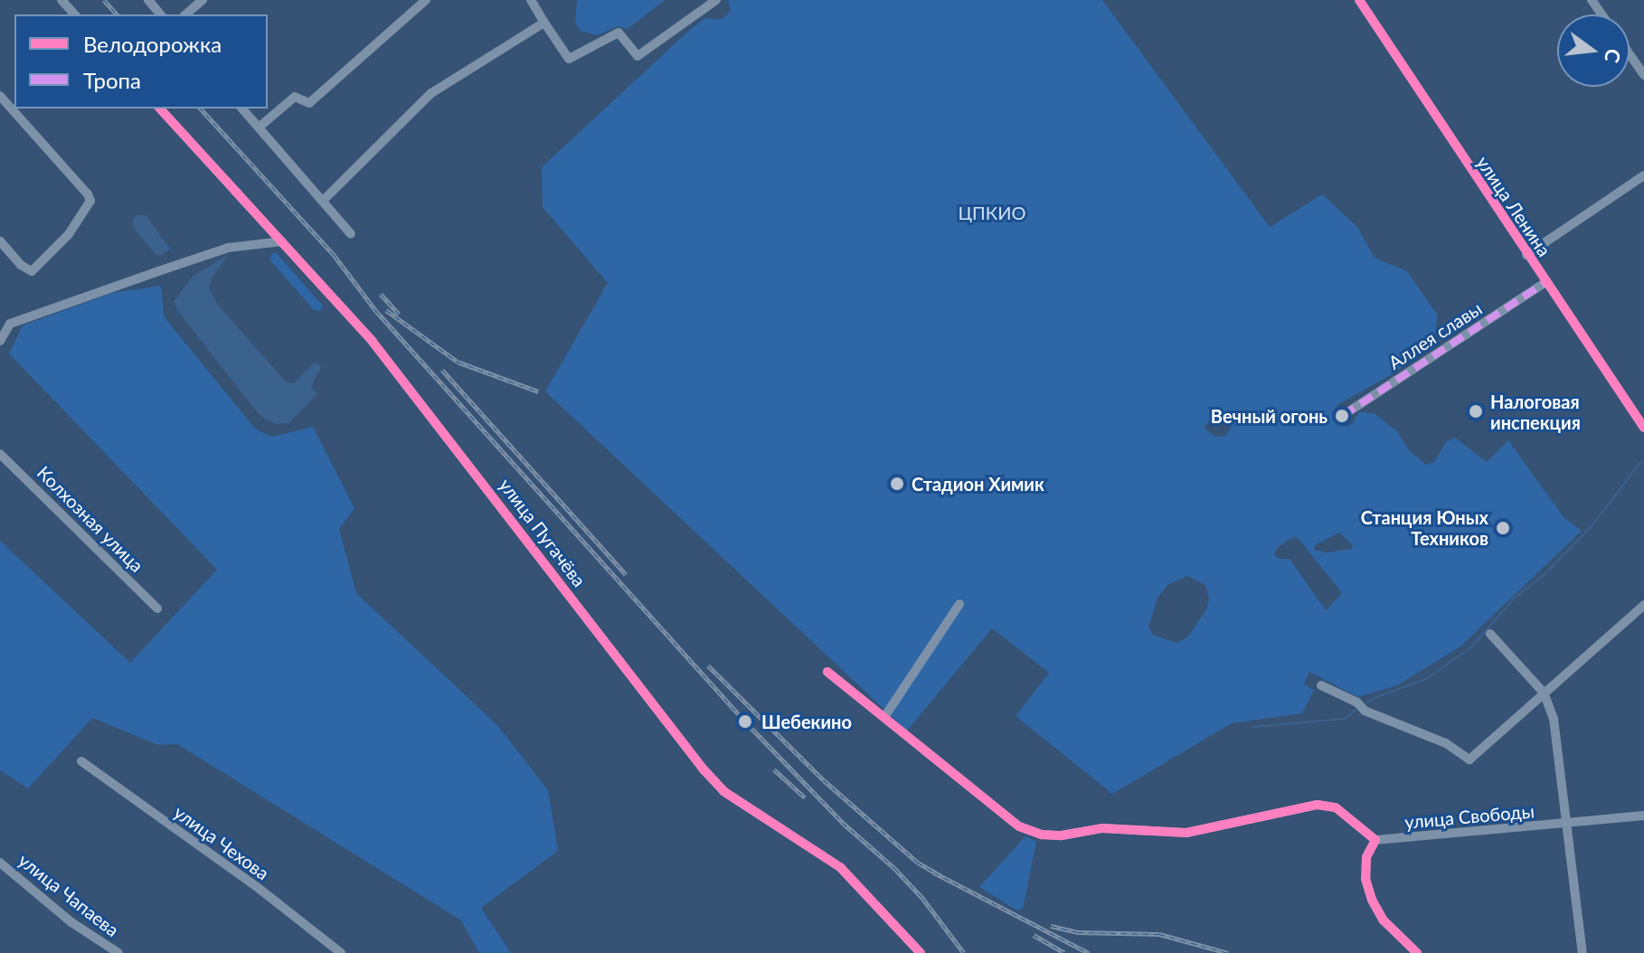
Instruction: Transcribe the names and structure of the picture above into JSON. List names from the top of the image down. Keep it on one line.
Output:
{"streets":{"street":["улица Ленина","Аллея славы","Колхозная улица","улица Пугачёва","улица Свободы","улица Чехова","улица Чапаева"]},"crossings":[["улица Ленина","Аллея славы"]],"parks":["ЦПКИО"],"places":["Налоговая инспекция","Вечный огонь","Стадион Химик","Станция Юных Техников","Шебекино"],"legend":["Велодорожка","Тропа"],"north":"right"}
